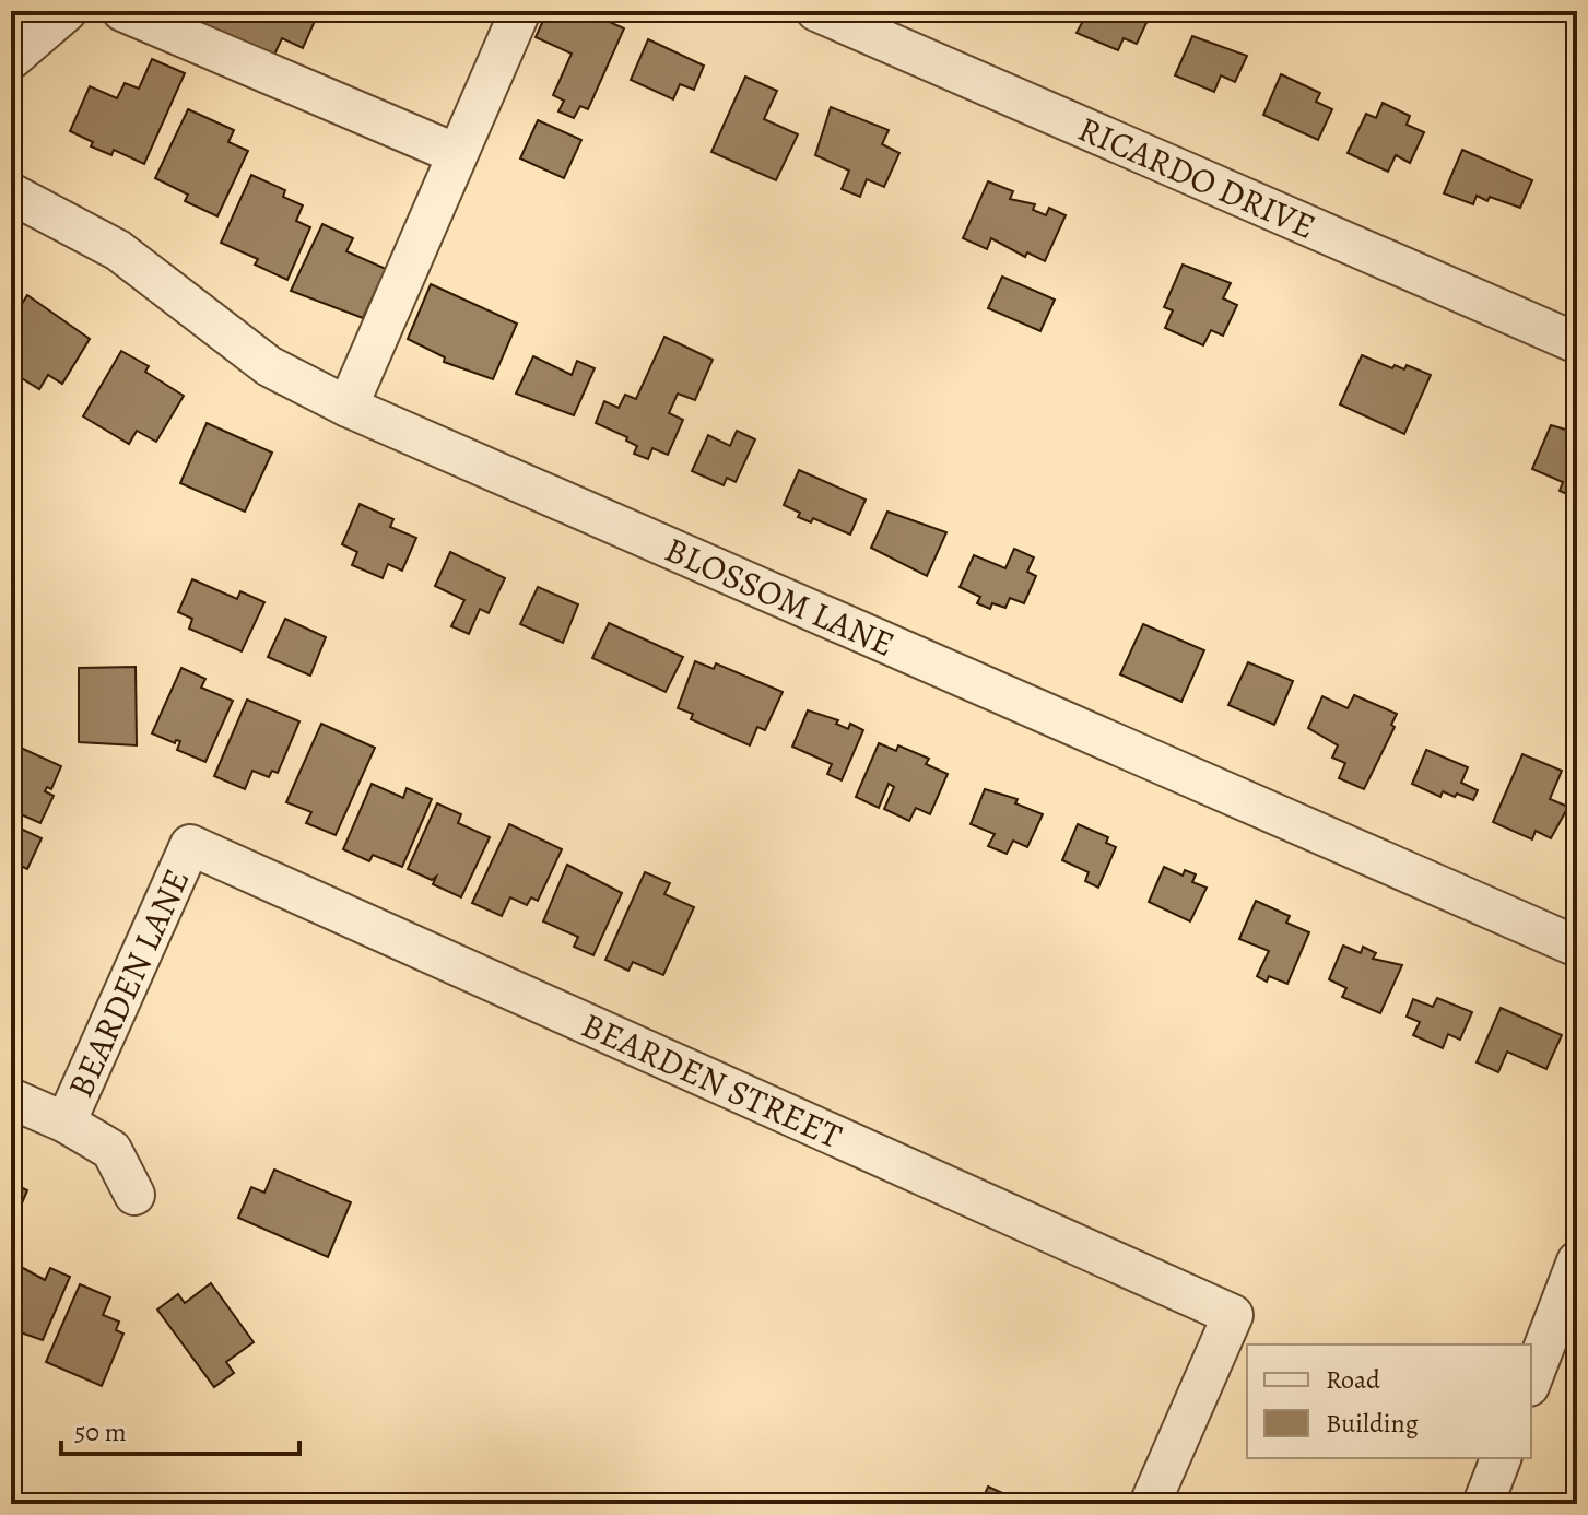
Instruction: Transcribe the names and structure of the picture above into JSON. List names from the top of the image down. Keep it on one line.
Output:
{"streets":{"street":["RICARDO DRIVE","BLOSSOM LANE","BEARDEN LANE","BEARDEN STREET"]},"crossings":[["BEARDEN LANE","BEARDEN STREET"]],"legend":["Road","Building"],"scale_bar":"50 m"}
